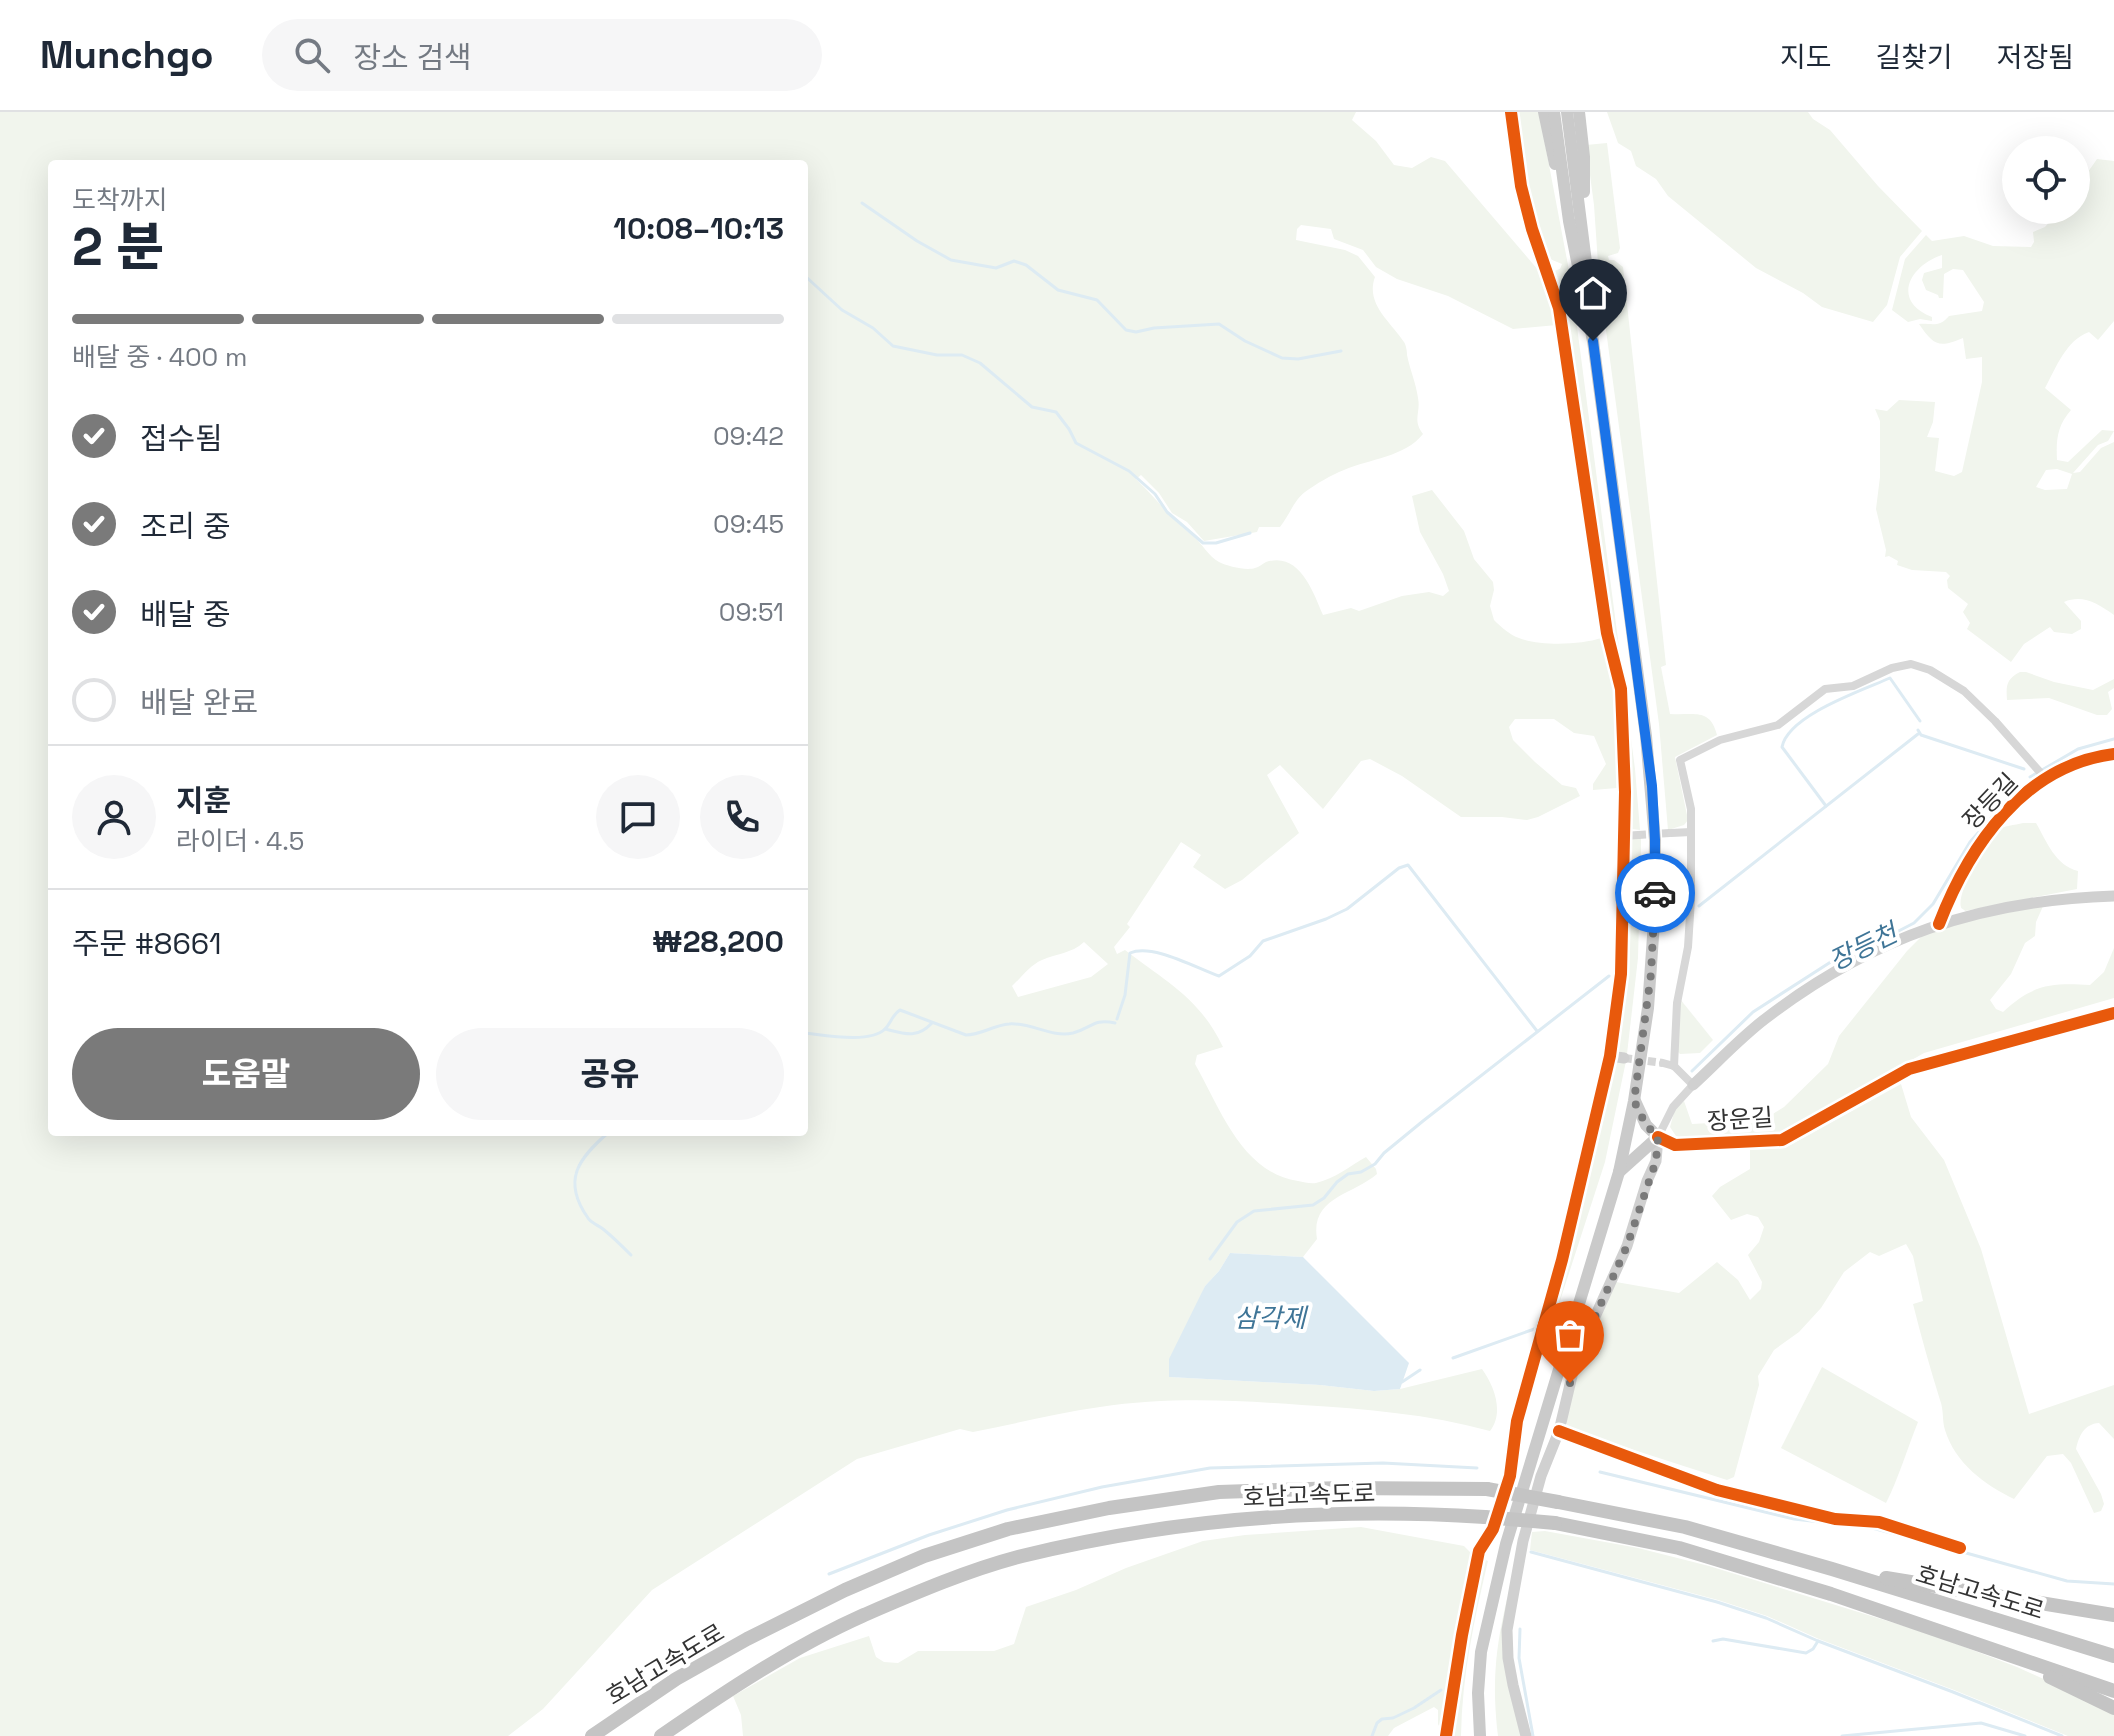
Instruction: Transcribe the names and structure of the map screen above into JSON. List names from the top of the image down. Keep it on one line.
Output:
{"streets":{"highway":["호남고속도로"],"street":["장등길","장운길"]},"crossings":[["장등길","장운길"]],"water":["장등천","삼각제"],"page":{"header":"Munchgo","search":"장소 검색","nav":["지도","길찾기","저장됨"],"heading":["2 분","도착까지","10:08–10:13"],"panel":["지훈","라이더 · 4.5","주문 #8661","₩28,200"],"bar":"배달 중 · 400 m","list":[["접수됨","09:42"],["조리 중","09:45"],["배달 중","09:51"],"배달 완료"],"buttons":["도움말","공유"]}}
